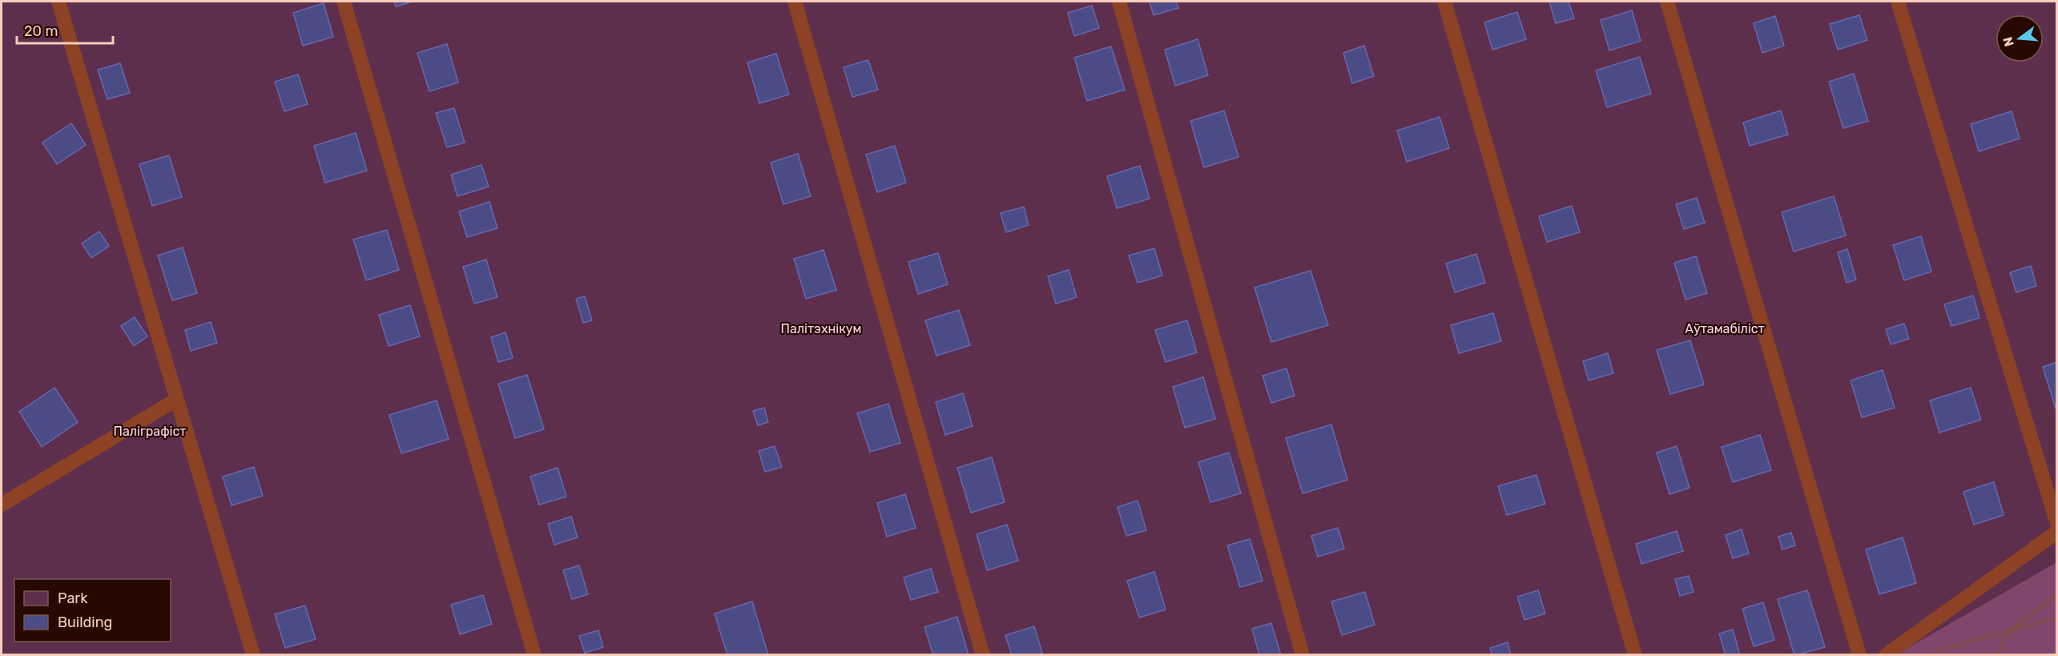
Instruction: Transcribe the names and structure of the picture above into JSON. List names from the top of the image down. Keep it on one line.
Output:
{"parks":["Палітэхнікум","Аўтамабіліст","Паліграфіст"],"legend":["Park","Building"],"scale_bar":"20 m","north":"left"}
